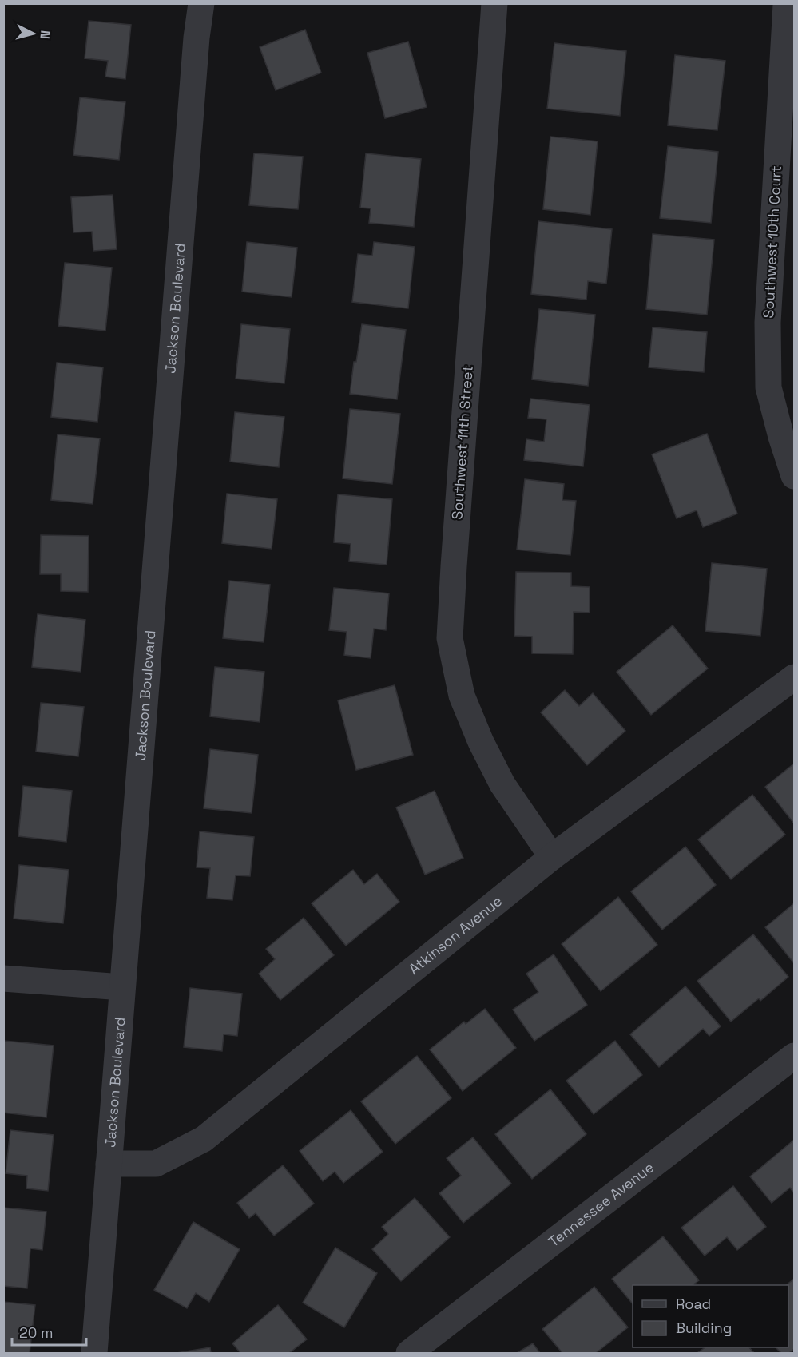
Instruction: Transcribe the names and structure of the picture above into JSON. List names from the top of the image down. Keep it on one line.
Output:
{"streets":{"street":["Southwest 10th Court","Jackson Boulevard","Southwest 11th Street","Atkinson Avenue","Tennessee Avenue"]},"crossings":[["Jackson Boulevard","Atkinson Avenue"],["Southwest 11th Street","Atkinson Avenue"]],"legend":["Road","Building"],"scale_bar":"20 m","north":"right"}
